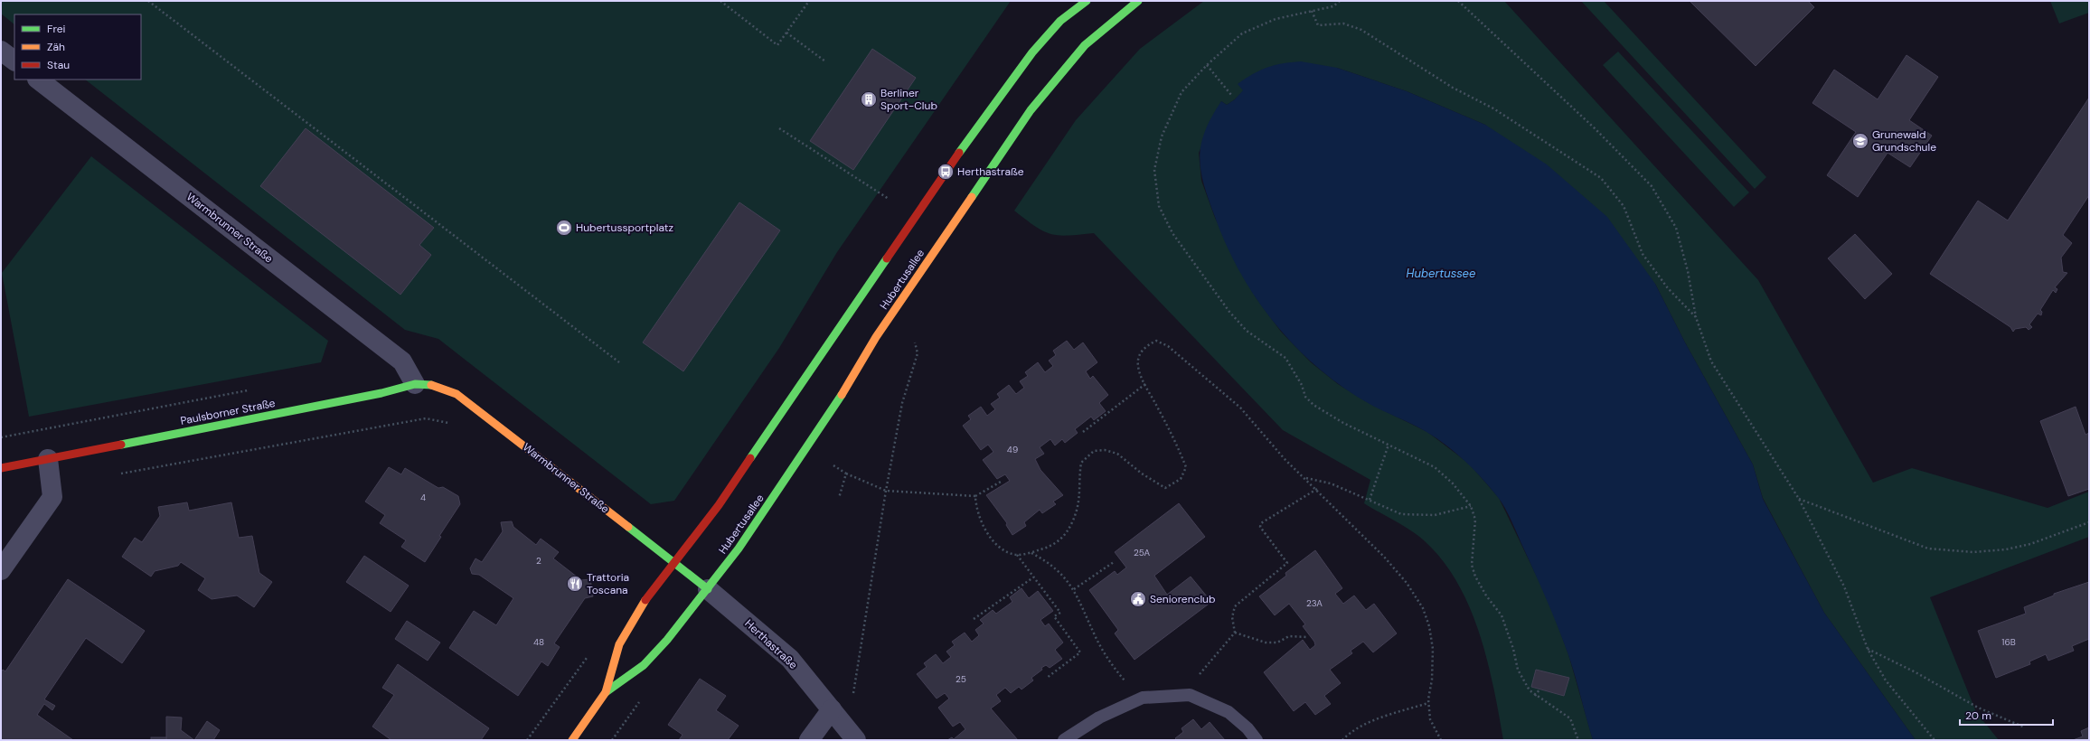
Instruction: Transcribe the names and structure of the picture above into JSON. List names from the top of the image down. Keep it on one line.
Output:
{"streets":{"main road":["Warmbrunner Straße","Hubertusallee","Paulsborner Straße"],"street":["Herthastraße"]},"crossings":[["Warmbrunner Straße","Hubertusallee"],["Warmbrunner Straße","Paulsborner Straße"],["Hubertusallee","Herthastraße"]],"water":["Hubertussee"],"places":{"building":["Berliner Sport-Club"],"school or university":["Grunewald Grundschule"],"bus stop":["Herthastraße"],"sports":["Hubertussportplatz"],"restaurant":["Trattoria Toscana"],"public building":["Seniorenclub"]},"house_numbers":["49","4","25A","2","23A","48","16B","25"],"legend":["Frei","Zäh","Stau"],"scale_bar":"20 m"}
